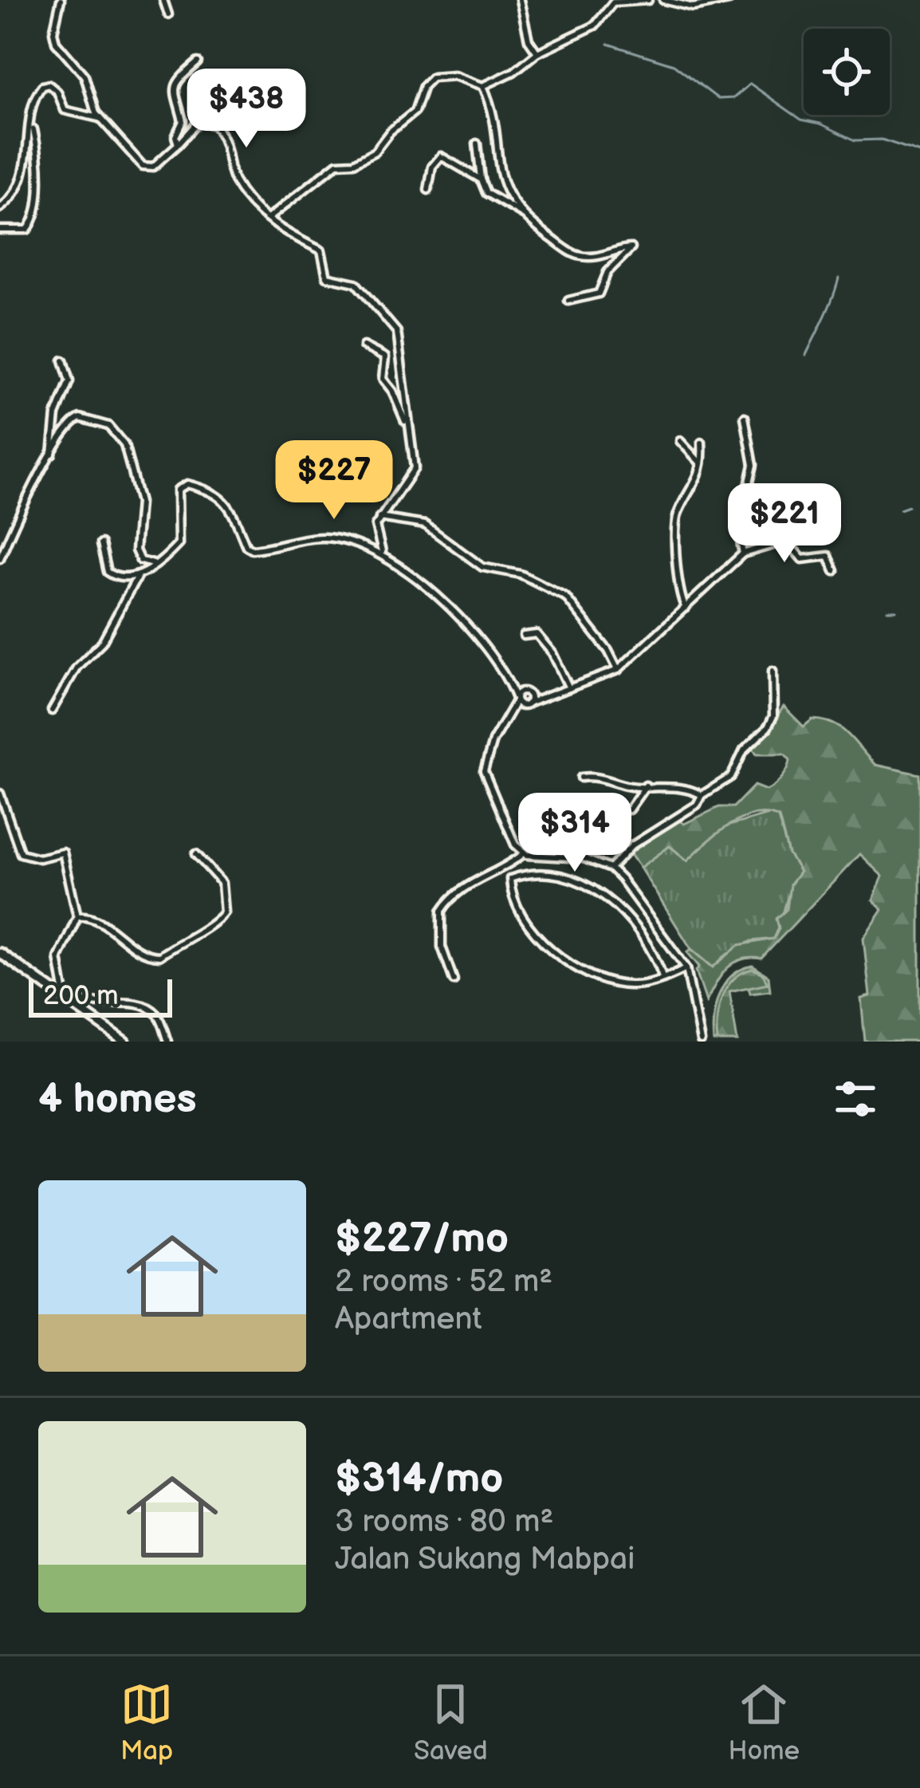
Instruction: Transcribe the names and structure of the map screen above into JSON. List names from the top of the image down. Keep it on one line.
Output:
{"scale_bar":"200 m","page":{"price":["$438","$227","$221","$314"],"scale":"200 m","heading":"4 homes","list":[{"name":"$227/mo","note":"2 rooms · 52 m² · Apartment"},{"name":"$314/mo","note":"3 rooms · 80 m² · Jalan Sukang Mabpai"}],"tabs":["Map","Saved","Home"]}}
